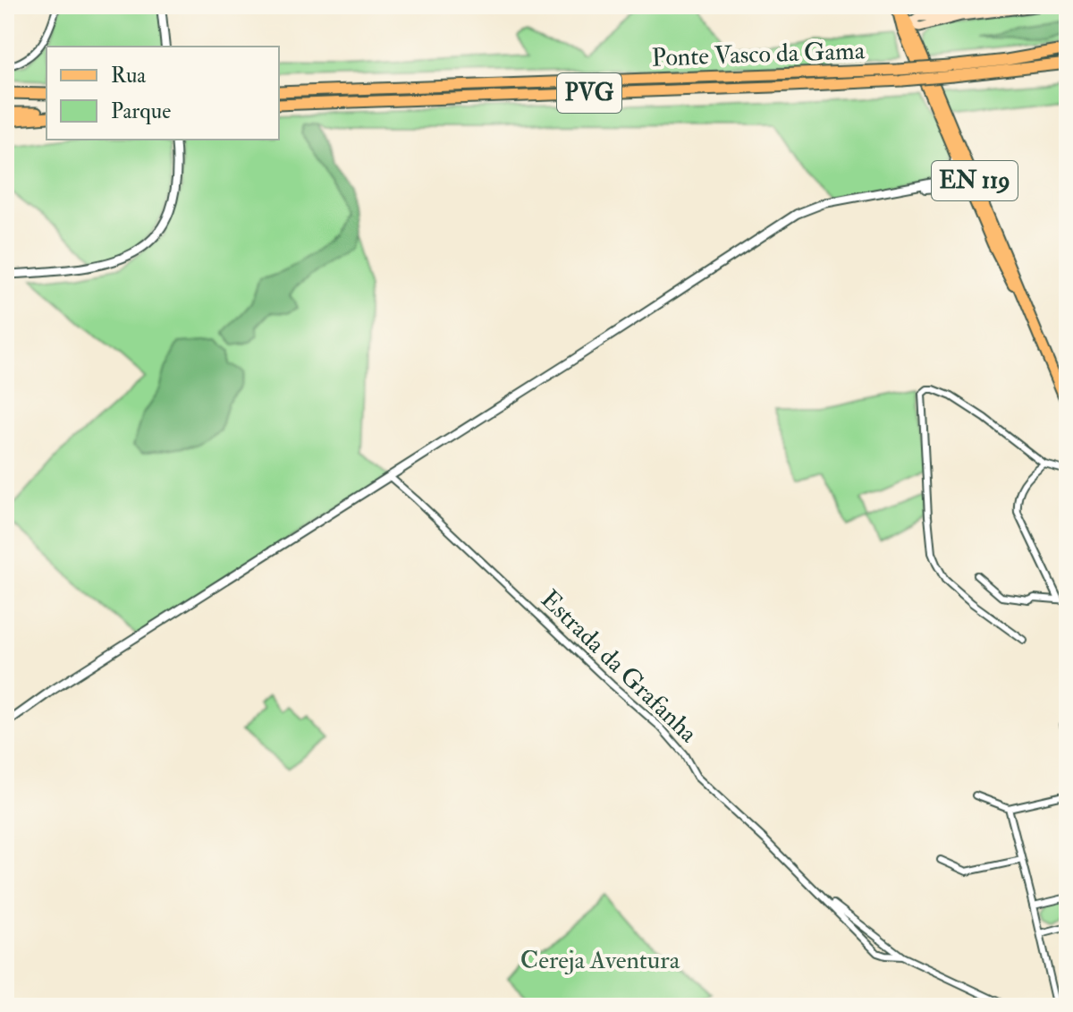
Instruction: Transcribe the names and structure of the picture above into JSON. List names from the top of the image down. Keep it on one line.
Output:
{"streets":{"highway":["Ponte Vasco da Gama","PVG"],"main road":["EN 119"],"street":["Estrada da Grafanha"]},"parks":["Cereja Aventura"],"legend":["Rua","Parque"]}
